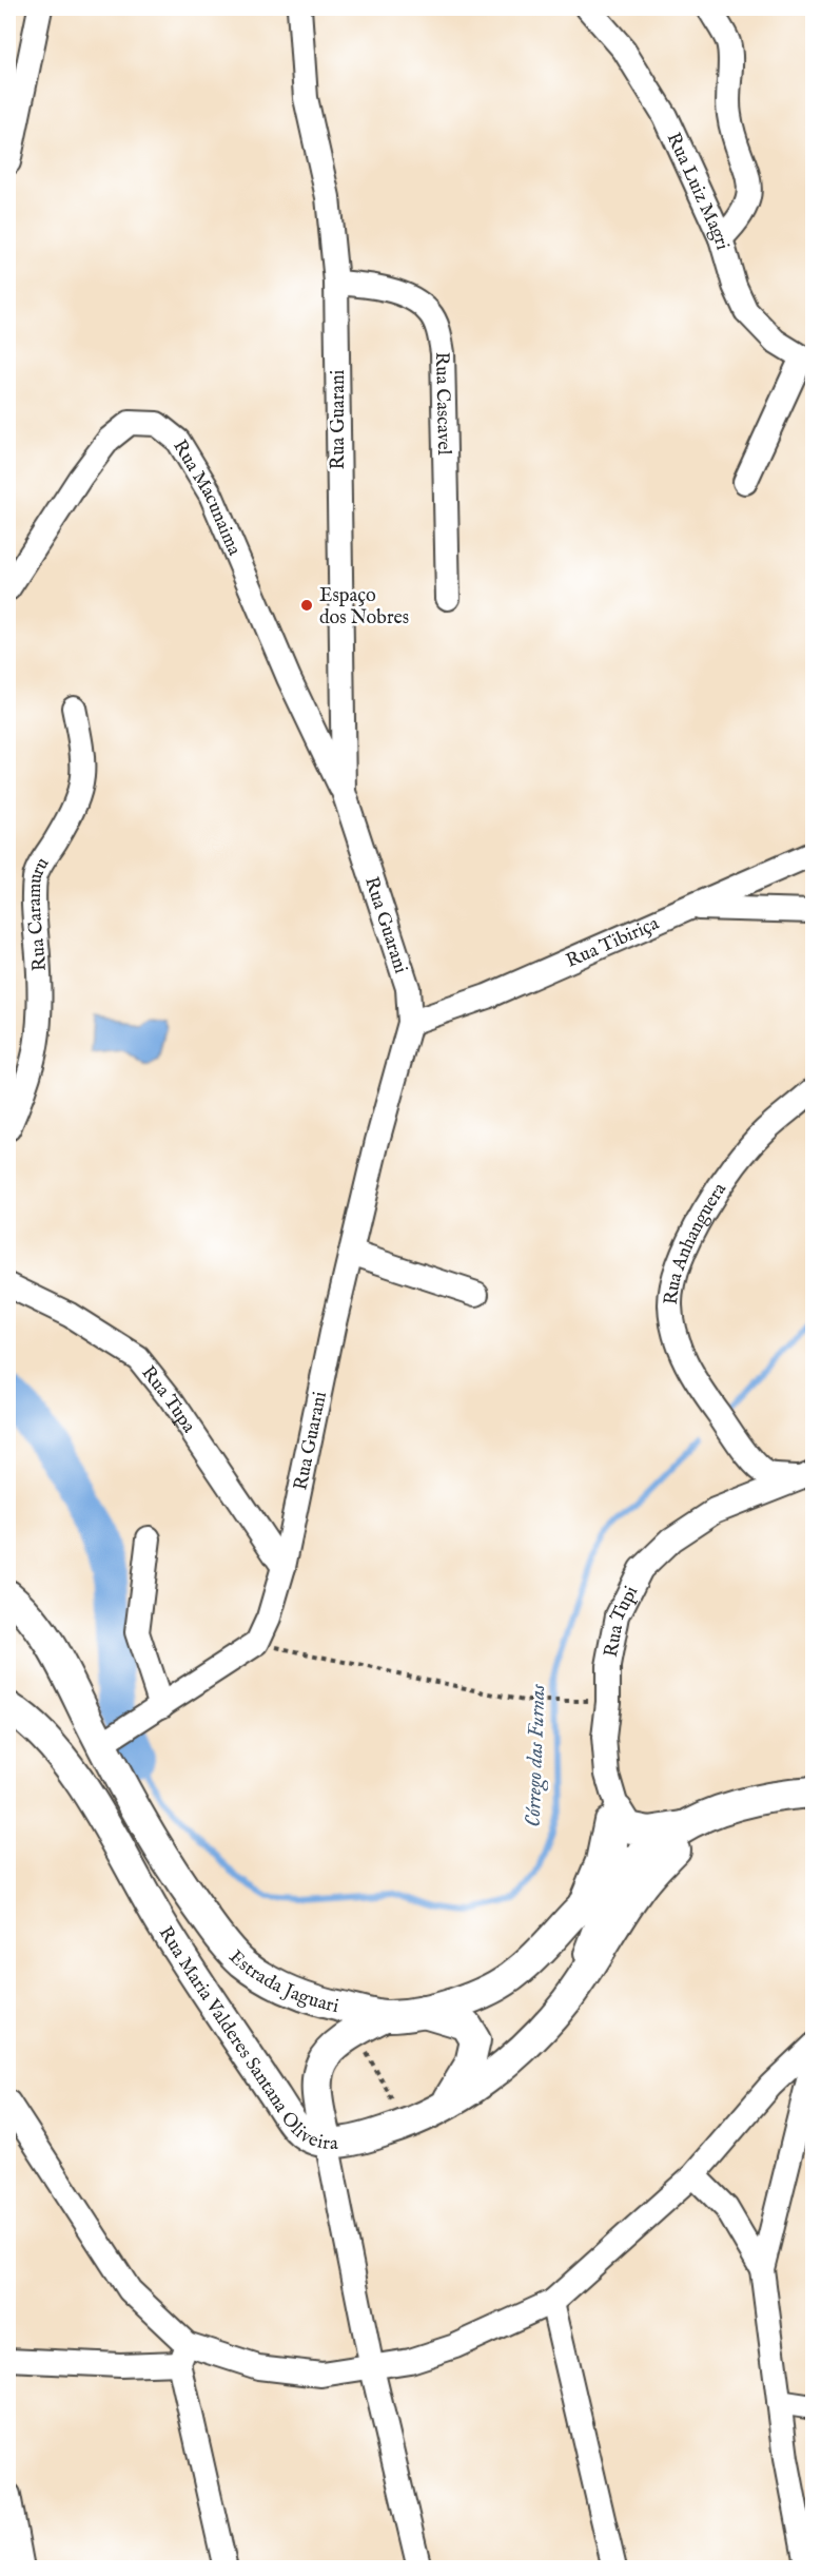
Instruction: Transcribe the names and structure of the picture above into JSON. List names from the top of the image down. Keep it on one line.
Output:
{"streets":{"main road":["Estrada Jaguari","Rua Maria Valderes Santana Oliveira"],"street":["Rua Luiz Magri","Rua Cascavel","Rua Guarani","Rua Macunaima","Rua Caramuru","Rua Tibiriça","Rua Anhanguera","Rua Tupa","Rua Tupi"]},"crossings":[["Rua Cascavel","Rua Guarani"],["Rua Guarani","Rua Macunaima"],["Rua Guarani","Rua Tibiriça"],["Rua Guarani","Rua Tupa"],["Rua Anhanguera","Rua Tupi"],["Rua Tupi","Estrada Jaguari"],["Rua Tupi","Rua Maria Valderes Santana Oliveira"],["Estrada Jaguari","Rua Maria Valderes Santana Oliveira"]],"water":["Córrego das Furnas"],"places":["Espaço dos Nobres"]}
